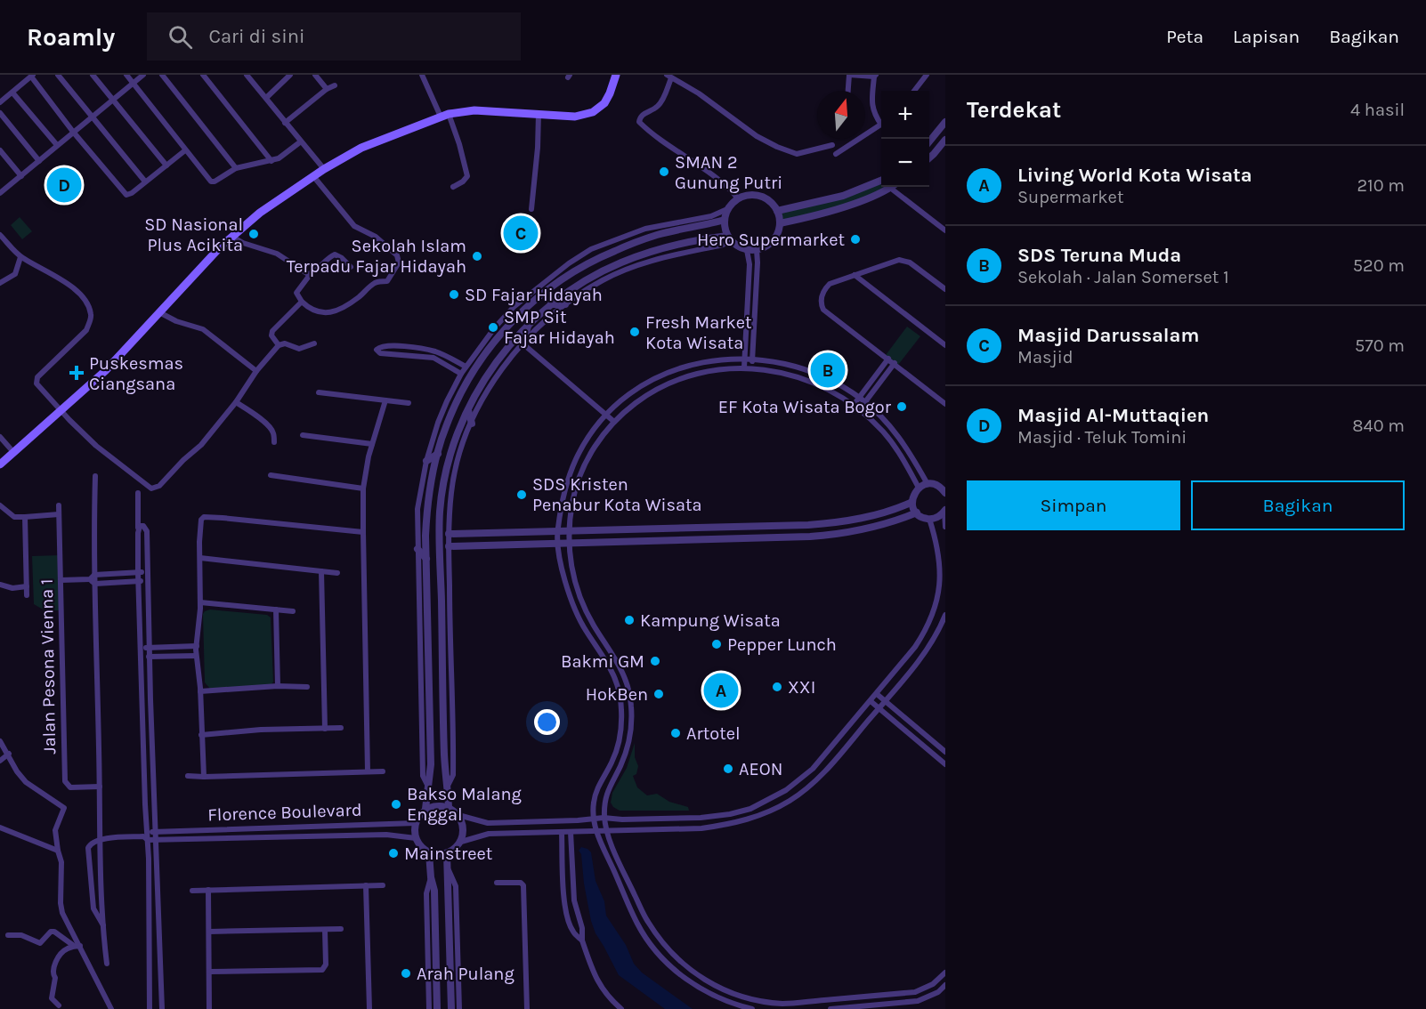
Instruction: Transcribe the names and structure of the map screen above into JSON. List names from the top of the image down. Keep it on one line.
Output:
{"streets":{"street":["Jalan Pesona Vienna 1","Florence Boulevard"]},"places":{"other":["SMAN 2 Gunung Putri","SD Nasional Plus Acikita","Hero Supermarket","Sekolah Islam Terpadu Fajar Hidayah","SD Fajar Hidayah","SMP Sit Fajar Hidayah","Fresh Market Kota Wisata","EF Kota Wisata Bogor","SDS Kristen Penabur Kota Wisata","Kampung Wisata","Pepper Lunch","Bakmi GM","XXI","HokBen","Artotel","AEON","Bakso Malang Enggal","Mainstreet","Arah Pulang"],"health":["Puskesmas Ciangsana"]},"north":"top","page":{"header":"Roamly","search":"Cari di sini","nav":["Peta","Lapisan","Bagikan"],"heading":["Terdekat","4 hasil"],"map_buttons":["+","−"],"list":[{"mark":"A","name":"Living World Kota Wisata","note":"Supermarket","value":"210 m"},{"mark":"B","name":"SDS Teruna Muda","note":"Sekolah · Jalan Somerset 1","value":"520 m"},{"mark":"C","name":"Masjid Darussalam","note":"Masjid","value":"570 m"},{"mark":"D","name":"Masjid Al-Muttaqien","note":"Masjid · Teluk Tomini","value":"840 m"}],"pins":["D","C","B","A"],"buttons":["Simpan","Bagikan"]}}
